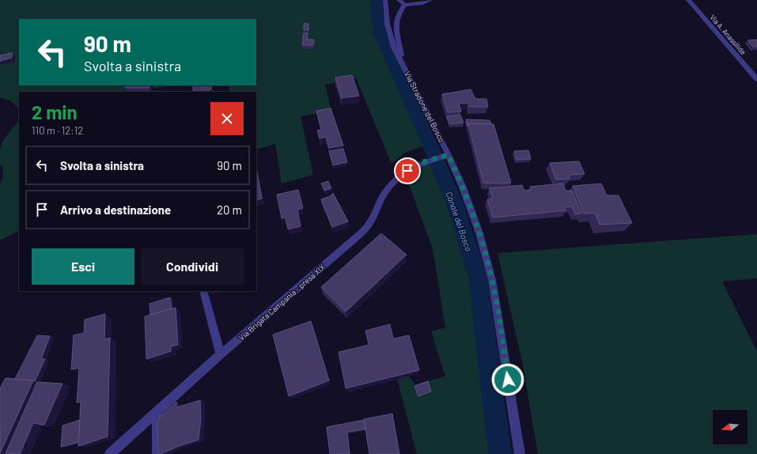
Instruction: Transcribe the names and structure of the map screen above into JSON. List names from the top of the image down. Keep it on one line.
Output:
{"streets":{"street":["Via A. Anassilide","Via Stradone del Bosco","Via Brigata Campania - presa XIX"]},"crossings":[["Via Stradone del Bosco","Via Brigata Campania - presa XIX"]],"water":["Canale del Bosco"],"north":"left","page":{"turn":["90 m","Svolta a sinistra"],"heading":["2 min","110 m · 12:12"],"list":[{"name":"Svolta a sinistra","value":"90 m"},{"name":"Arrivo a destinazione","value":"20 m"}],"buttons":["Esci","Condividi"]}}
